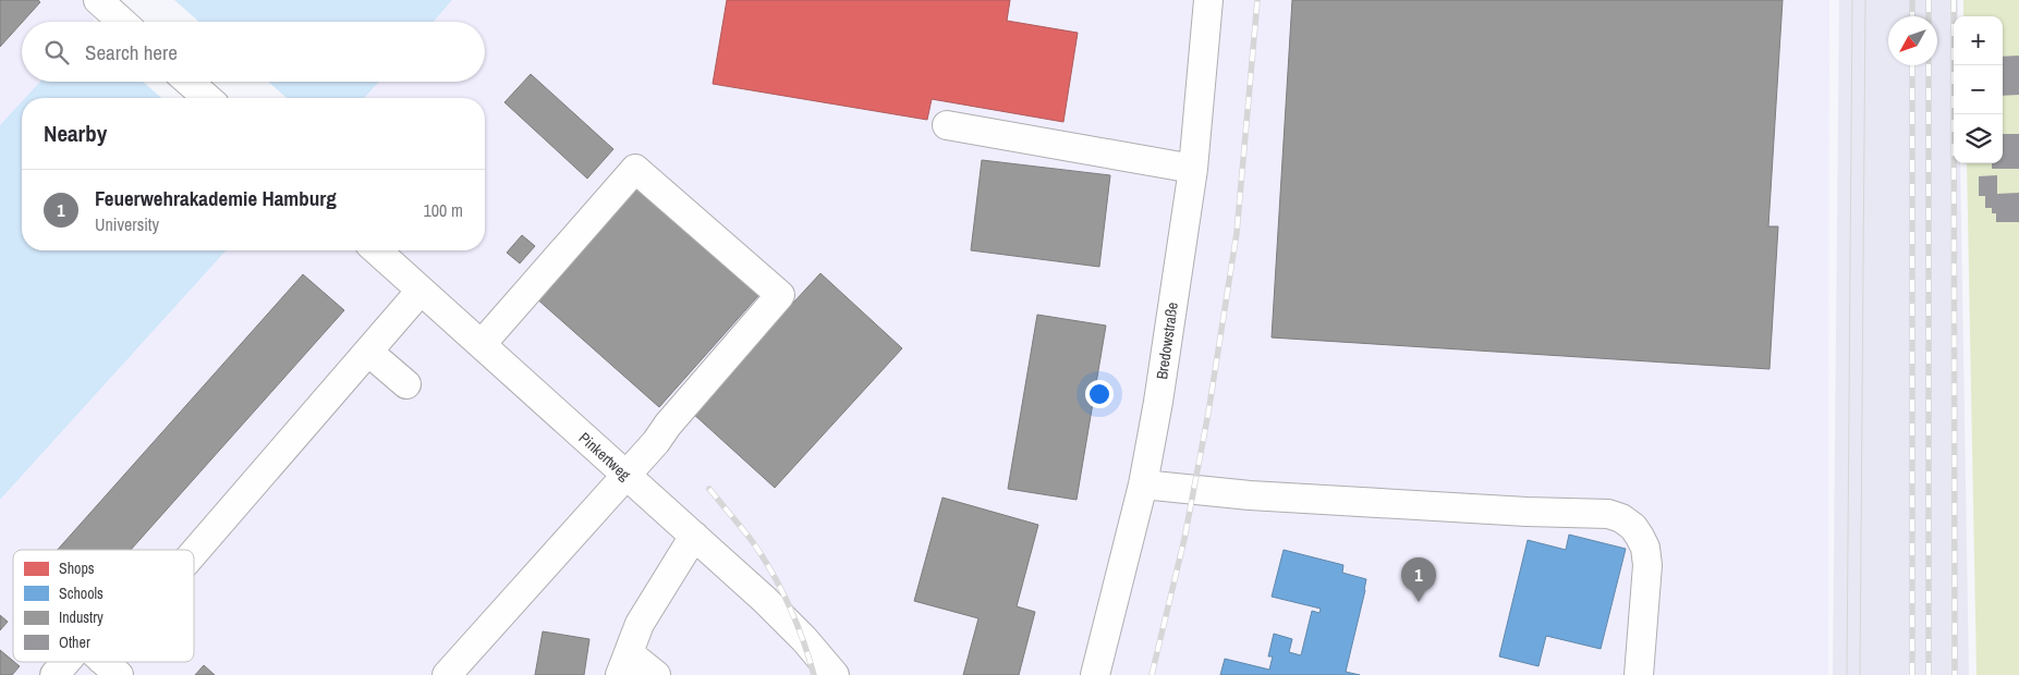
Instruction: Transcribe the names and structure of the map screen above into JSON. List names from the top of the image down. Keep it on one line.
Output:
{"streets":{"street":["Bredowstraße","Pinkertweg"]},"legend":["Shops","Schools","Industry","Other"],"north":"bottom left","page":{"map_buttons":["+","−"],"search":"Search here","heading":"Nearby","list":[{"mark":"1","name":"Feuerwehrakademie Hamburg","note":"University","value":"100 m"}],"pins":"1"}}
